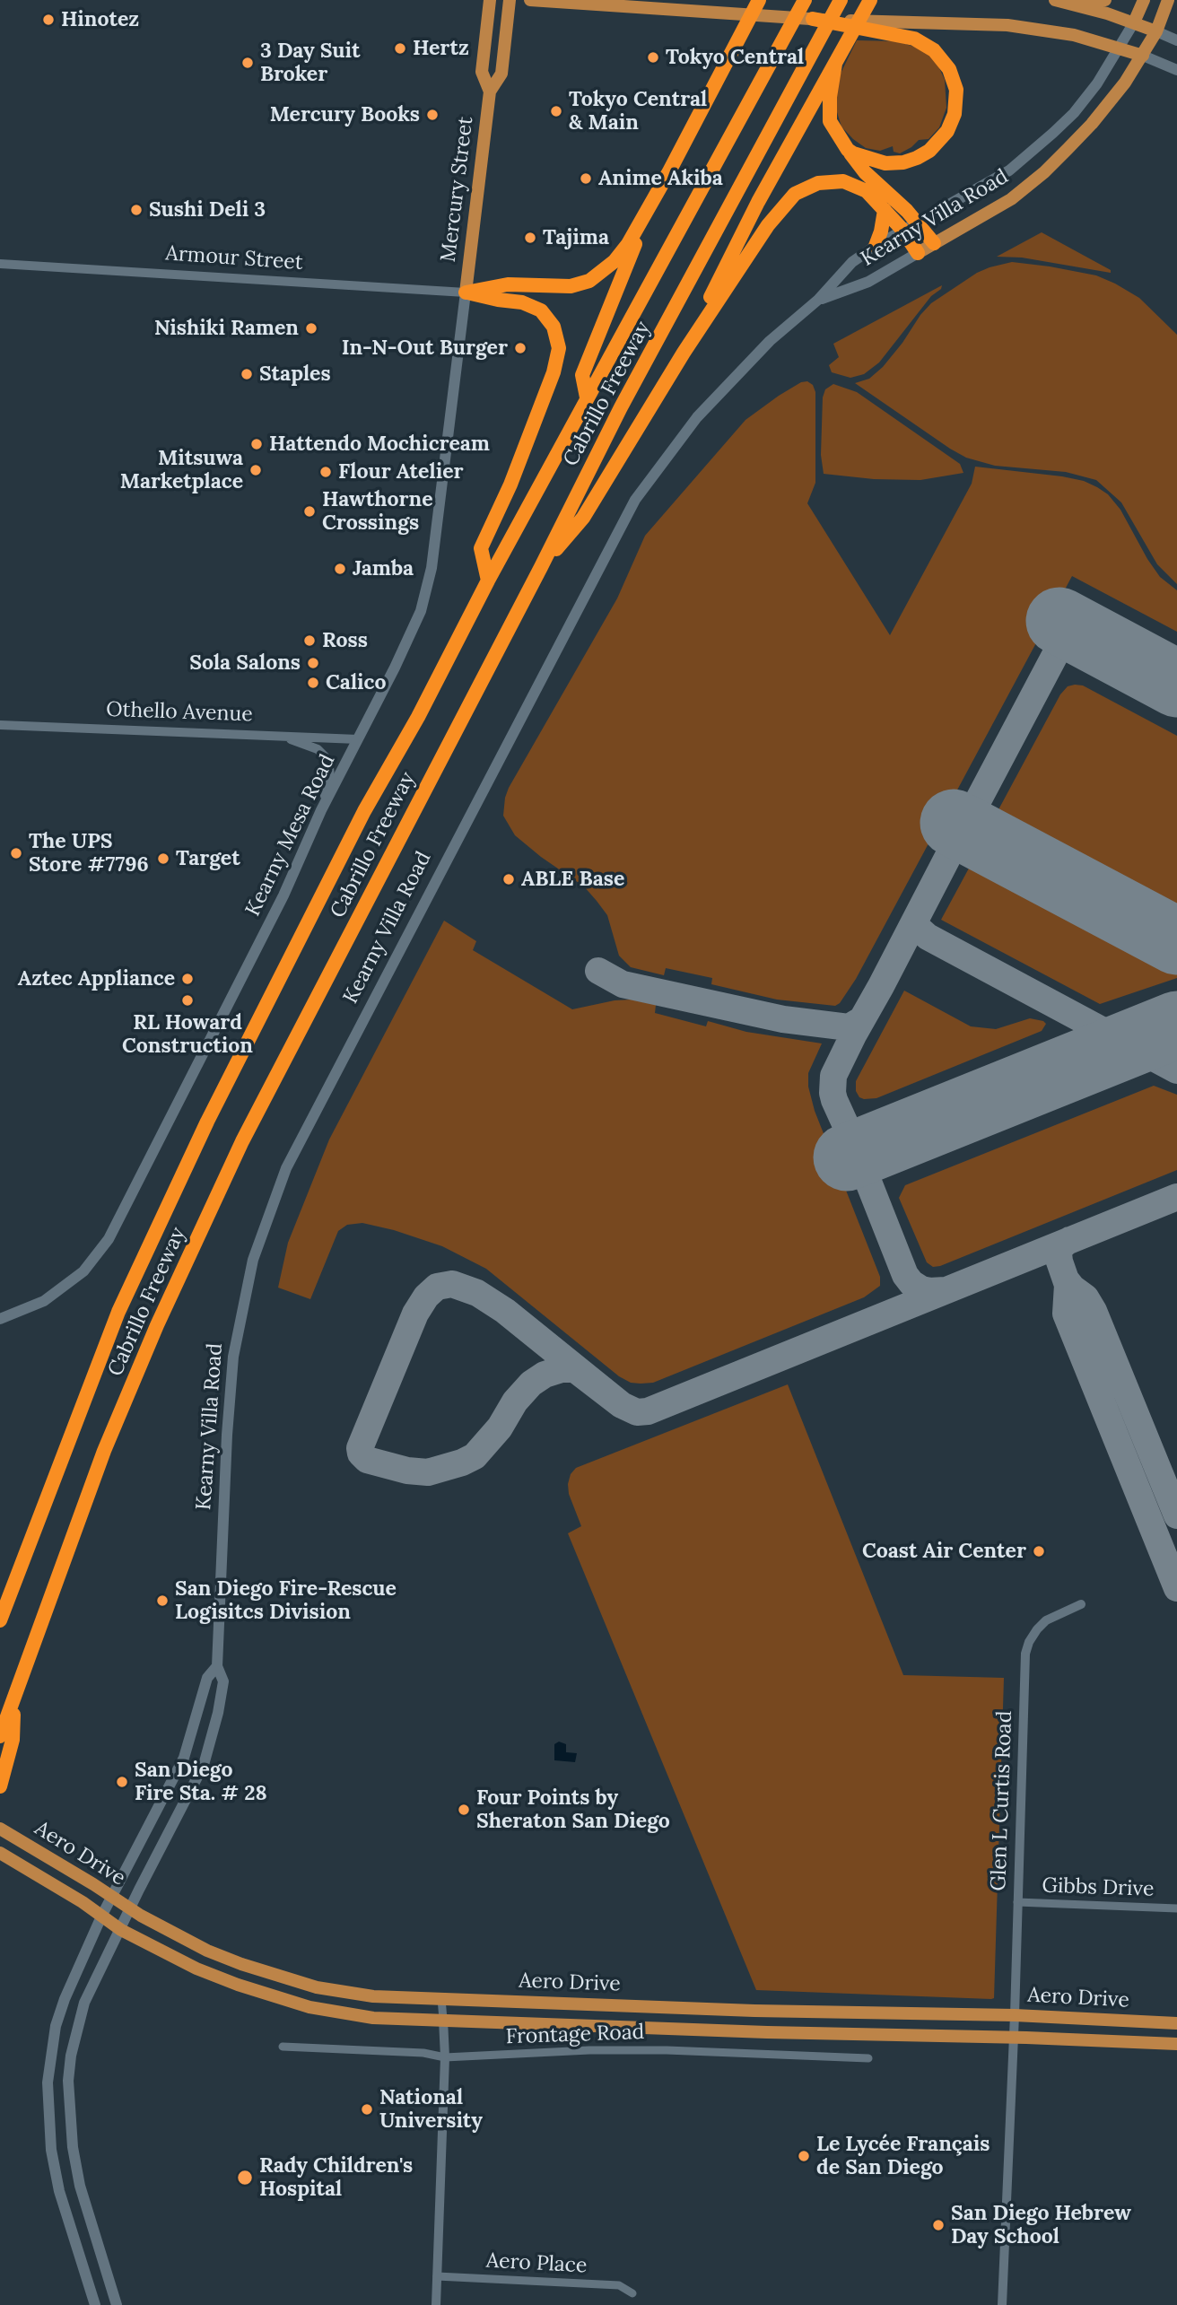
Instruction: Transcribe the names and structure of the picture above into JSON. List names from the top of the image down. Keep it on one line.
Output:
{"streets":{"highway":["Cabrillo Freeway"],"main road":["Mercury Street","Kearny Villa Road","Kearny Mesa Road","Aero Drive"],"street":["Armour Street","Othello Avenue","Glen L Curtis Road","Gibbs Drive","Frontage Road","Aero Place"]},"crossings":[["Mercury Street","Armour Street"],["Mercury Street","Kearny Mesa Road"],["Kearny Villa Road","Aero Drive"],["Armour Street","Kearny Mesa Road"],["Othello Avenue","Kearny Mesa Road"],["Glen L Curtis Road","Aero Drive"],["Glen L Curtis Road","Gibbs Drive"]],"places":["Hinotez","Hertz","Tokyo Central","3 Day Suit Broker","Tokyo Central & Main","Mercury Books","Anime Akiba","Sushi Deli 3","Tajima","Nishiki Ramen","In-N-Out Burger","Staples","Hattendo Mochicream","Mitsuwa Marketplace","Flour Atelier","Hawthorne Crossings","Jamba","Ross","Sola Salons","Calico","The UPS Store #7796","Target","ABLE Base","Aztec Appliance","RL Howard Construction","Coast Air Center","San Diego Fire-Rescue Logisitcs Division","San Diego Fire Sta. # 28","Four Points by Sheraton San Diego","National University","Le Lycée Français de San Diego","Rady Children's Hospital","San Diego Hebrew Day School"]}
